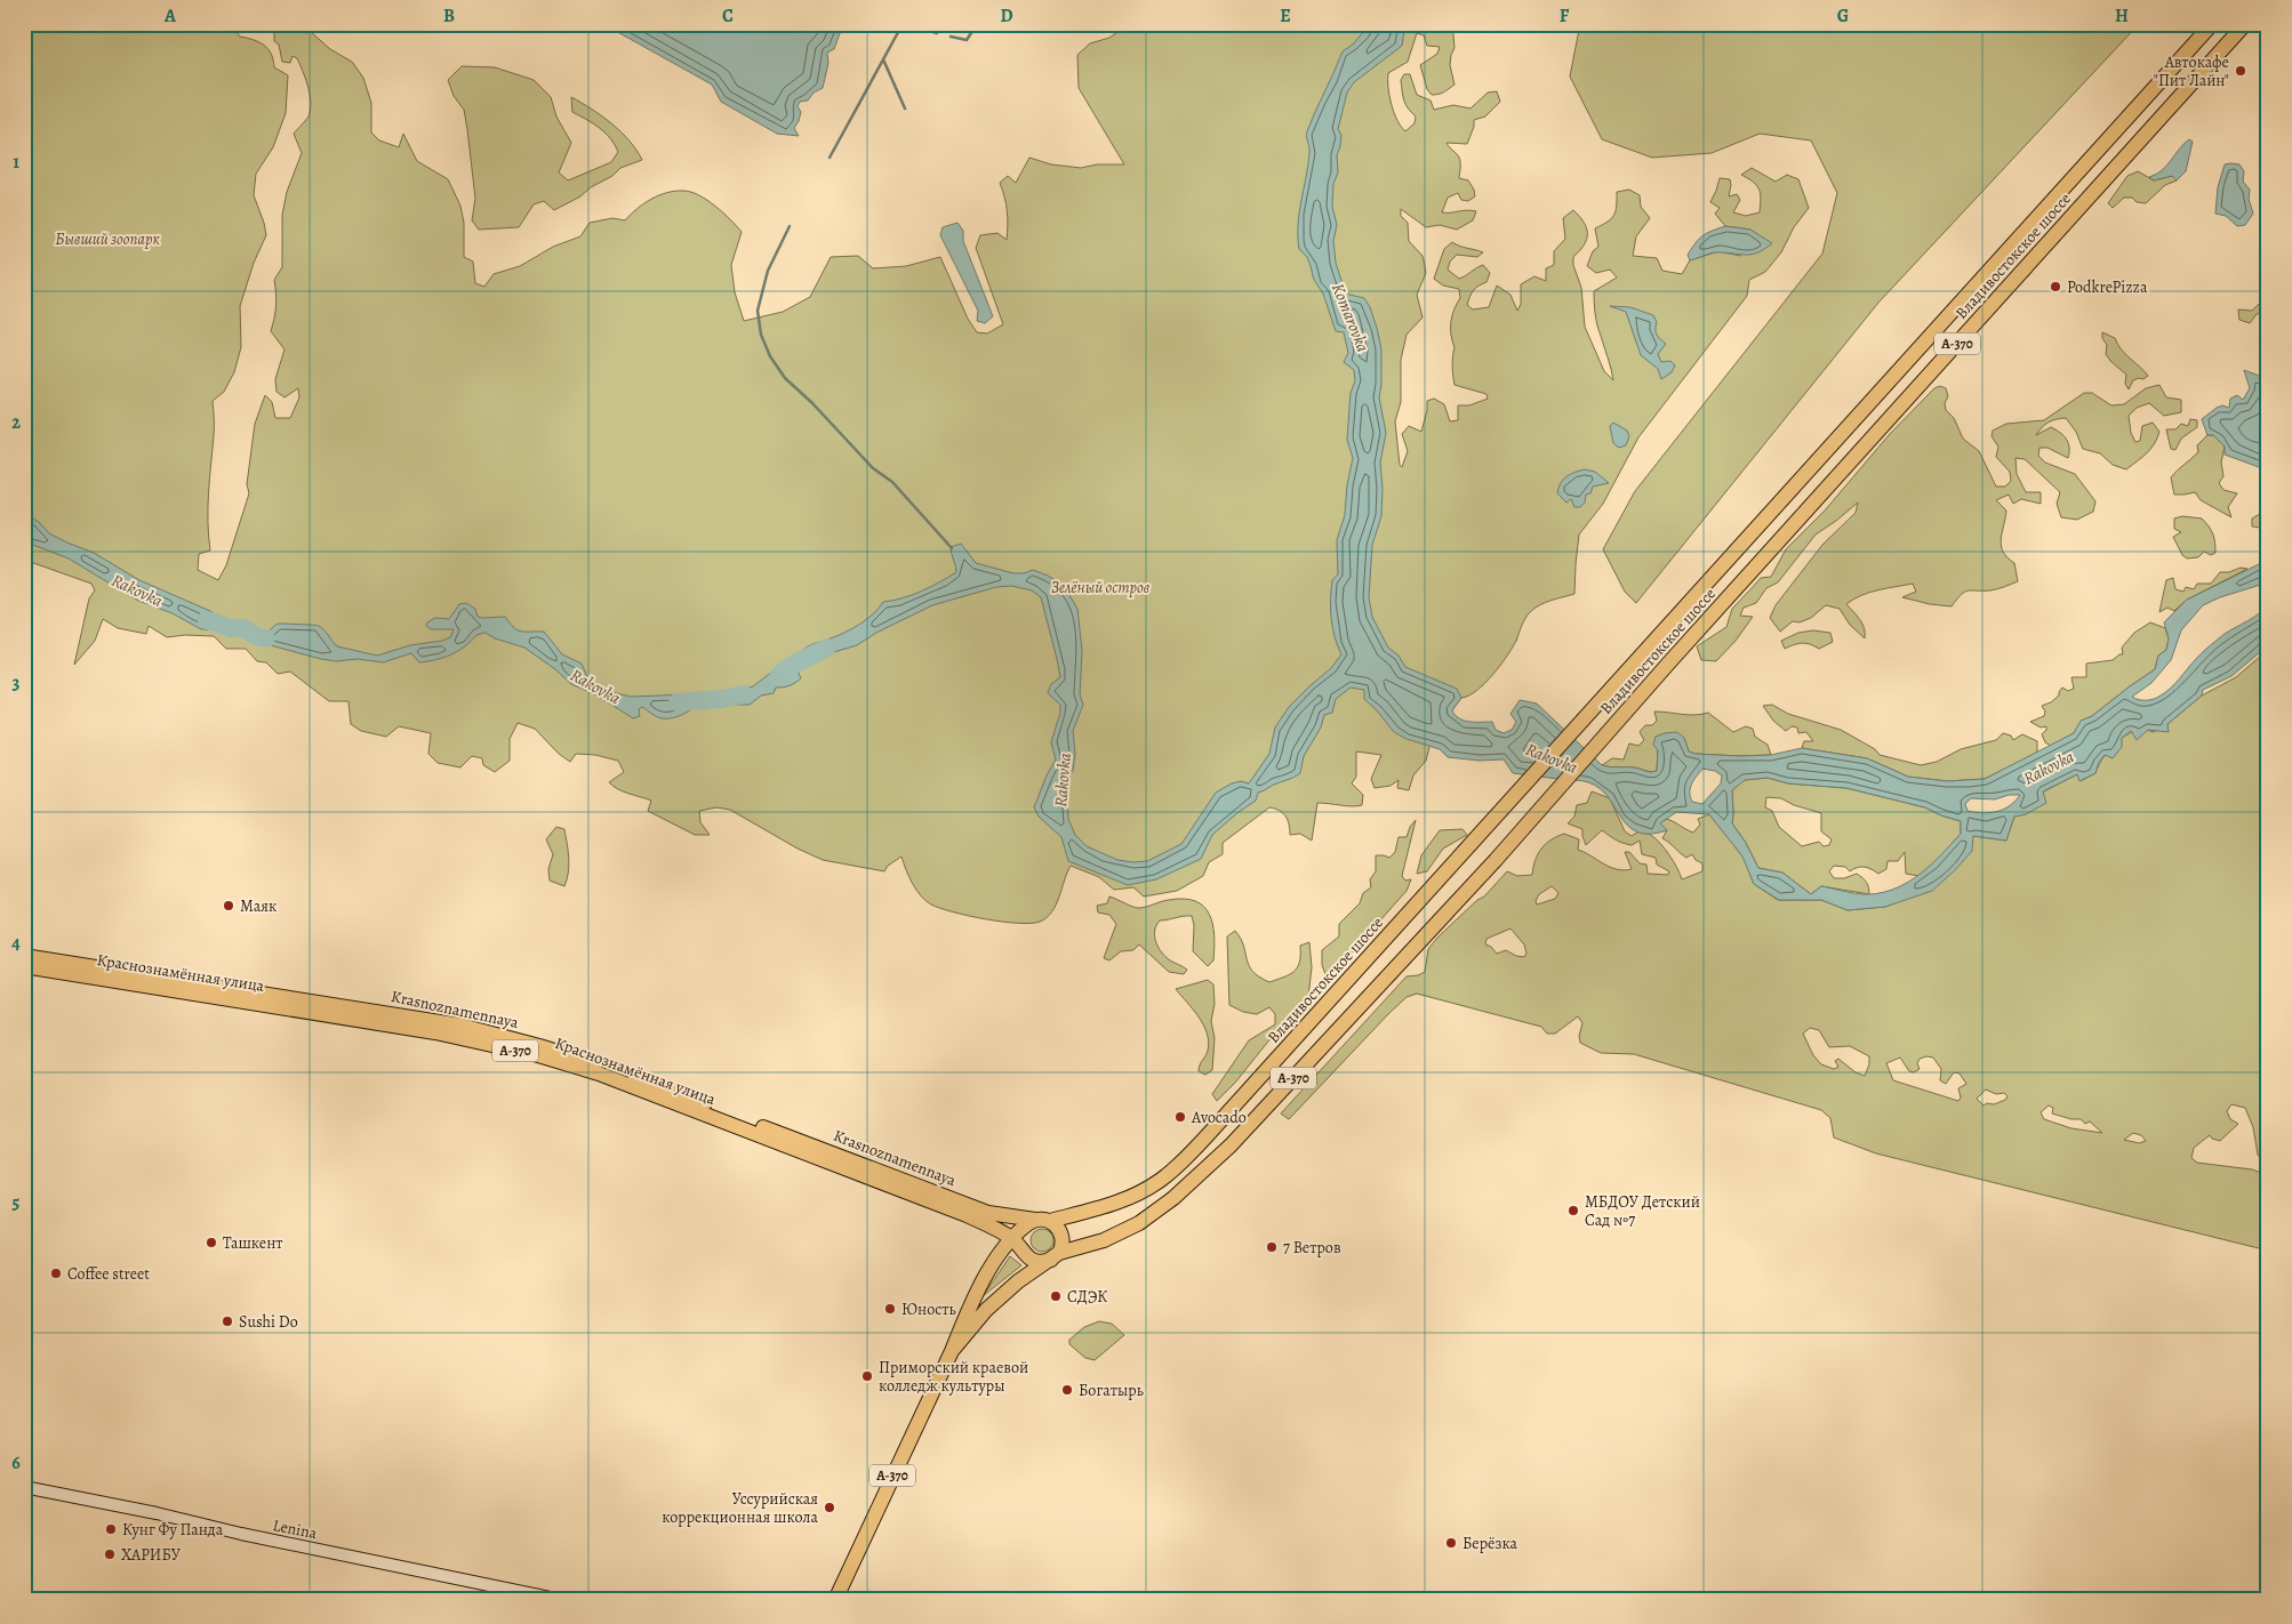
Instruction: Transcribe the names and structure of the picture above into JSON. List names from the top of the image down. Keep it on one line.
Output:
{"streets":{"highway":["Владивостокское шоссе","А-370","Краснознамённая улица","Krasnoznamennaya"],"main road":["Lenina"]},"crossings":[["Владивостокское шоссе","А-370"],["Владивостокское шоссе","Краснознамённая улица"],["А-370","Краснознамённая улица"],["Краснознамённая улица","Krasnoznamennaya"]],"water":["Komarovka","Rakovka"],"parks":["Бывший зоопарк","Зелёный остров"],"places":["Автокафе \"Пит Лайн\"","PodkrePizza","Маяк","Avocado","МБДОУ Детский Сад №7","Ташкент","7 Ветров","Coffee street","СДЭК","Юность","Sushi Do","Приморский краевой колледж культуры","Богатырь","Уссурийская коррекционная школа","Кунг Фу Панда","Берёзка","ХАРИБУ"],"grid":{"columns":["A","B","C","D","E","F","G","H"],"rows":["1","2","3","4","5","6"]}}
